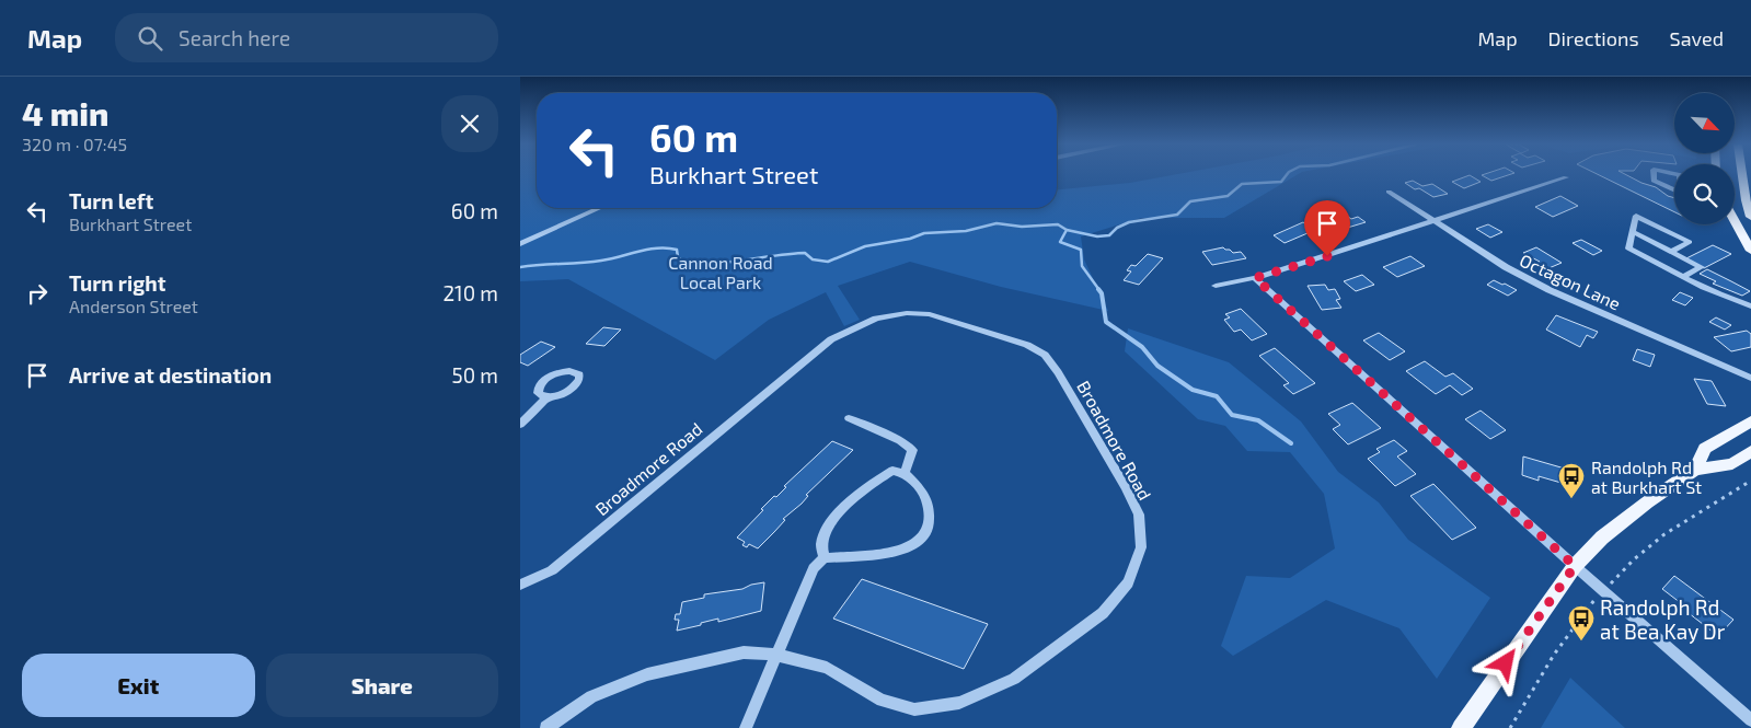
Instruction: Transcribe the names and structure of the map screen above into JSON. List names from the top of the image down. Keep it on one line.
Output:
{"streets":{"street":["Octagon Lane","Broadmore Road"]},"parks":["Cannon Road Local Park"],"places":{"bus stop":["Randolph Rd at Burkhart St","Randolph Rd at Bea Kay Dr"]},"north":"bottom right","page":{"header":"Map","search":"Search here","nav":["Map","Directions","Saved"],"heading":["4 min","320 m · 07:45"],"turn":["60 m","Burkhart Street"],"list":[{"name":"Turn left","note":"Burkhart Street","value":"60 m"},{"name":"Turn right","note":"Anderson Street","value":"210 m"},{"name":"Arrive at destination","value":"50 m"}],"buttons":["Exit","Share"]}}
